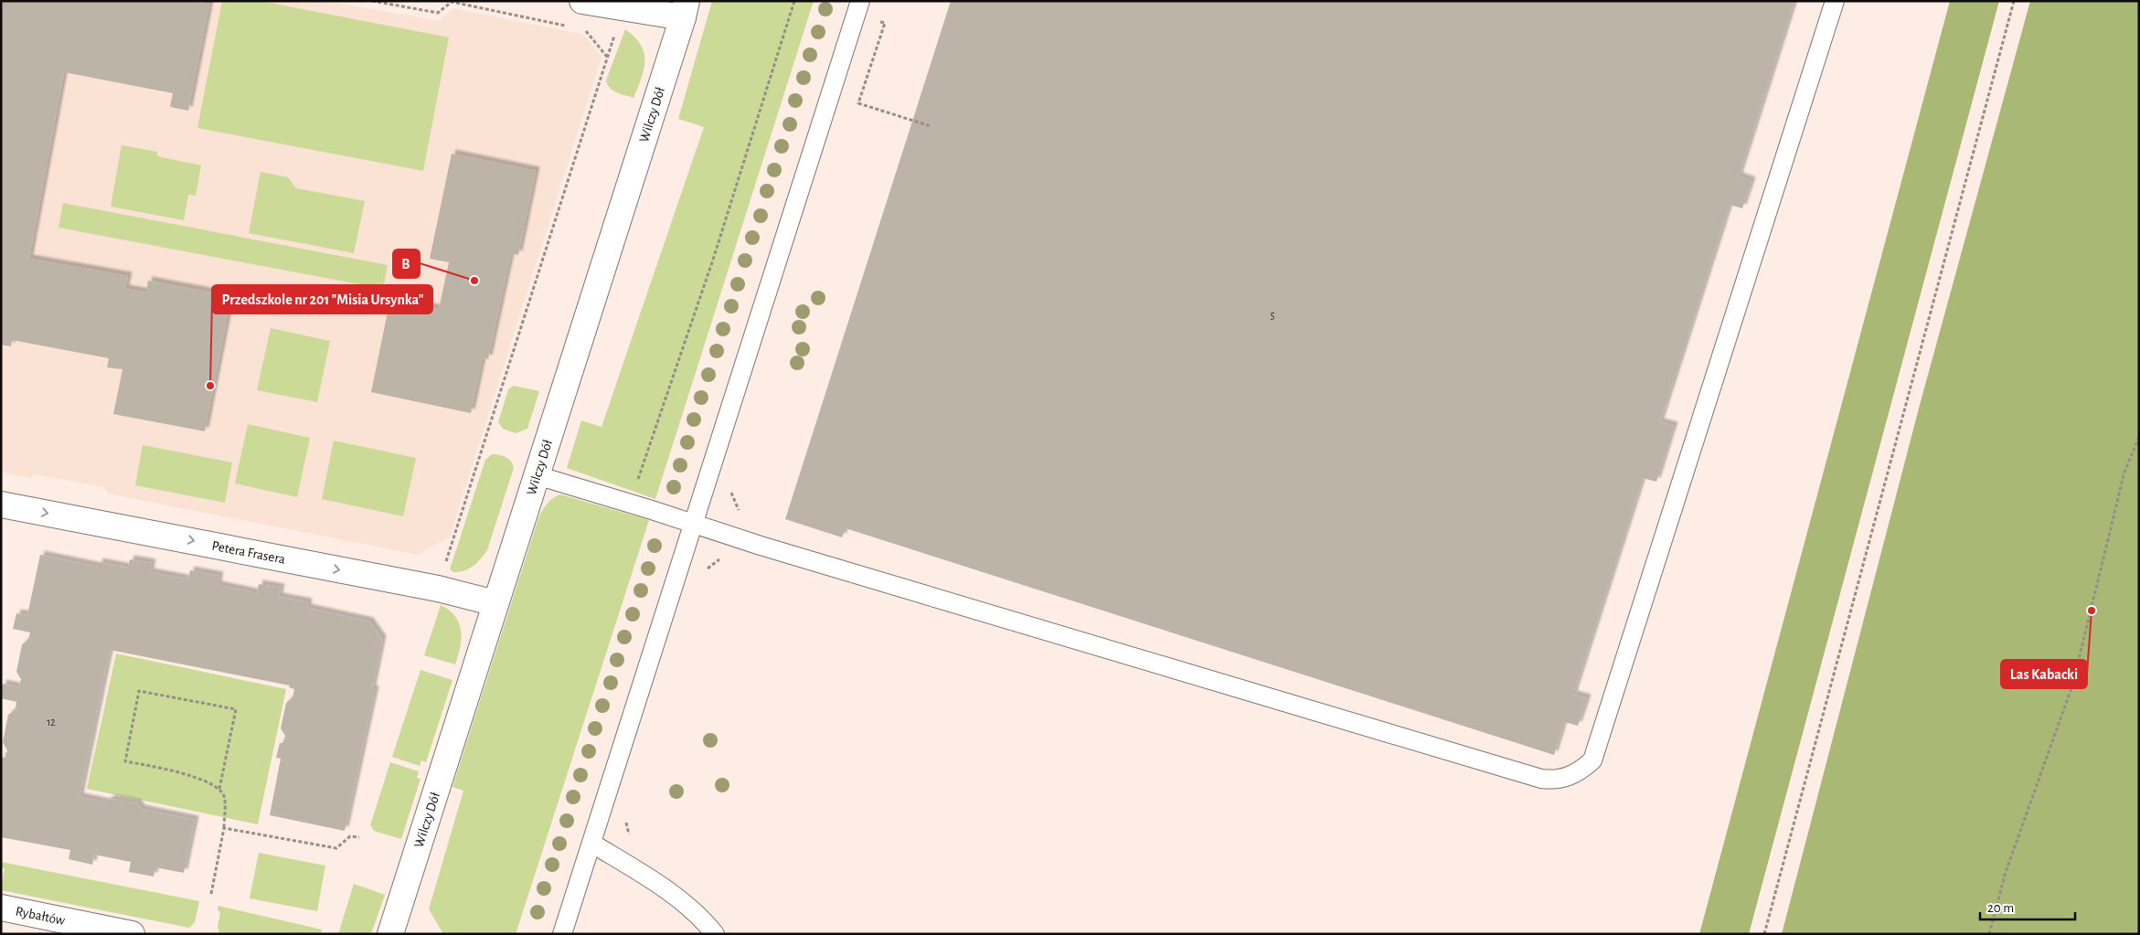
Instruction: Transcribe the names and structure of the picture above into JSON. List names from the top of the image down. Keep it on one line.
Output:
{"streets":{"street":["Wilczy Dół","Petera Frasera","Rybałtów"]},"crossings":[["Wilczy Dół","Petera Frasera"]],"one_way":["Petera Frasera"],"places":["B","Przedszkole nr 201 \"Misia Ursynka\"","Las Kabacki"],"house_numbers":["5","12"],"scale_bar":"20 m"}
